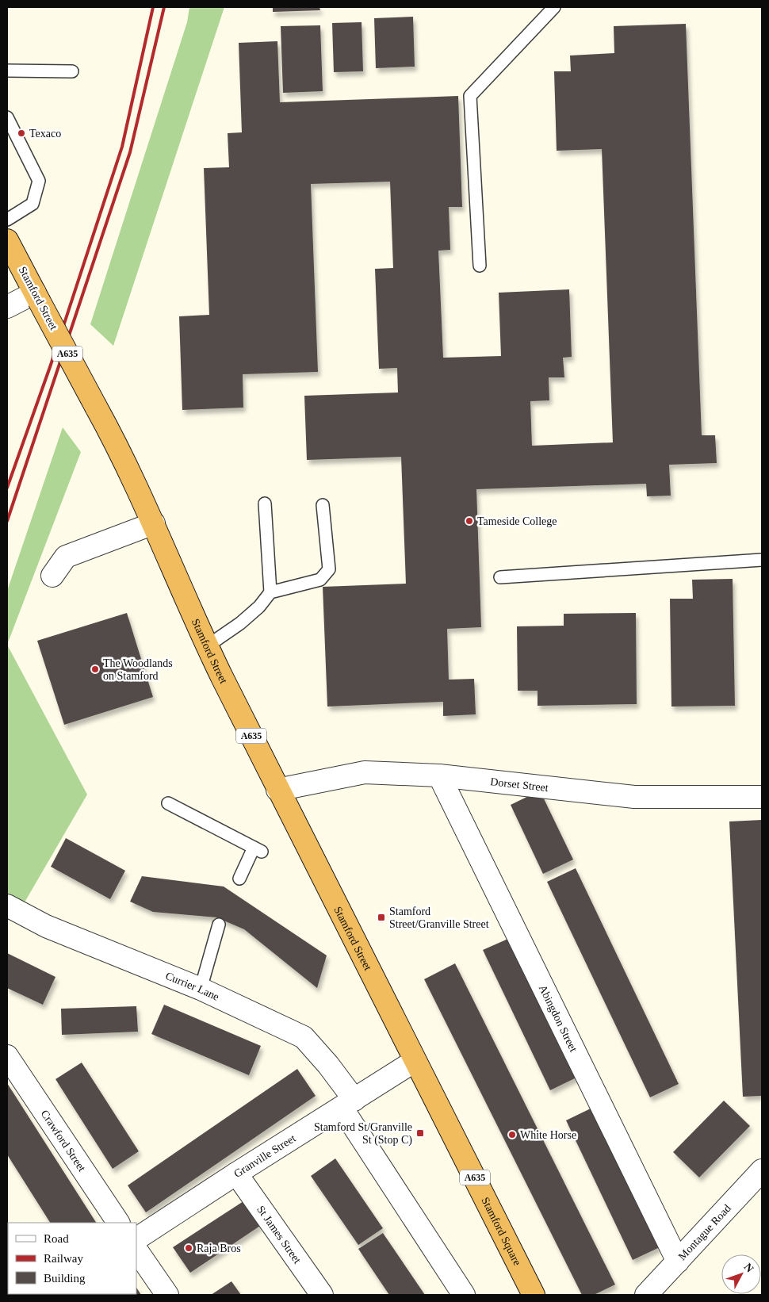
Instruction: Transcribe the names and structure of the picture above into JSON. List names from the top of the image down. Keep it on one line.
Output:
{"streets":{"highway":["Stamford Street","A635","Stamford Square"],"street":["Dorset Street","Currier Lane","Abingdon Street","Crawford Street","Granville Street","Montague Road","St James Street"]},"crossings":[["Stamford Street","Dorset Street"],["Stamford Street","Granville Street"],["Stamford Street","Stamford Square"],["Dorset Street","Abingdon Street"],["Currier Lane","Granville Street"],["Abingdon Street","Montague Road"],["Granville Street","Stamford Square"],["Granville Street","St James Street"]],"places":{"other":["Texaco","Tameside College","The Woodlands on Stamford","White Horse","Raja Bros"],"transit":["Stamford Street/Granville Street","Stamford St/Granville St (Stop C)"]},"legend":["Road","Railway","Building"],"north":"top right"}
